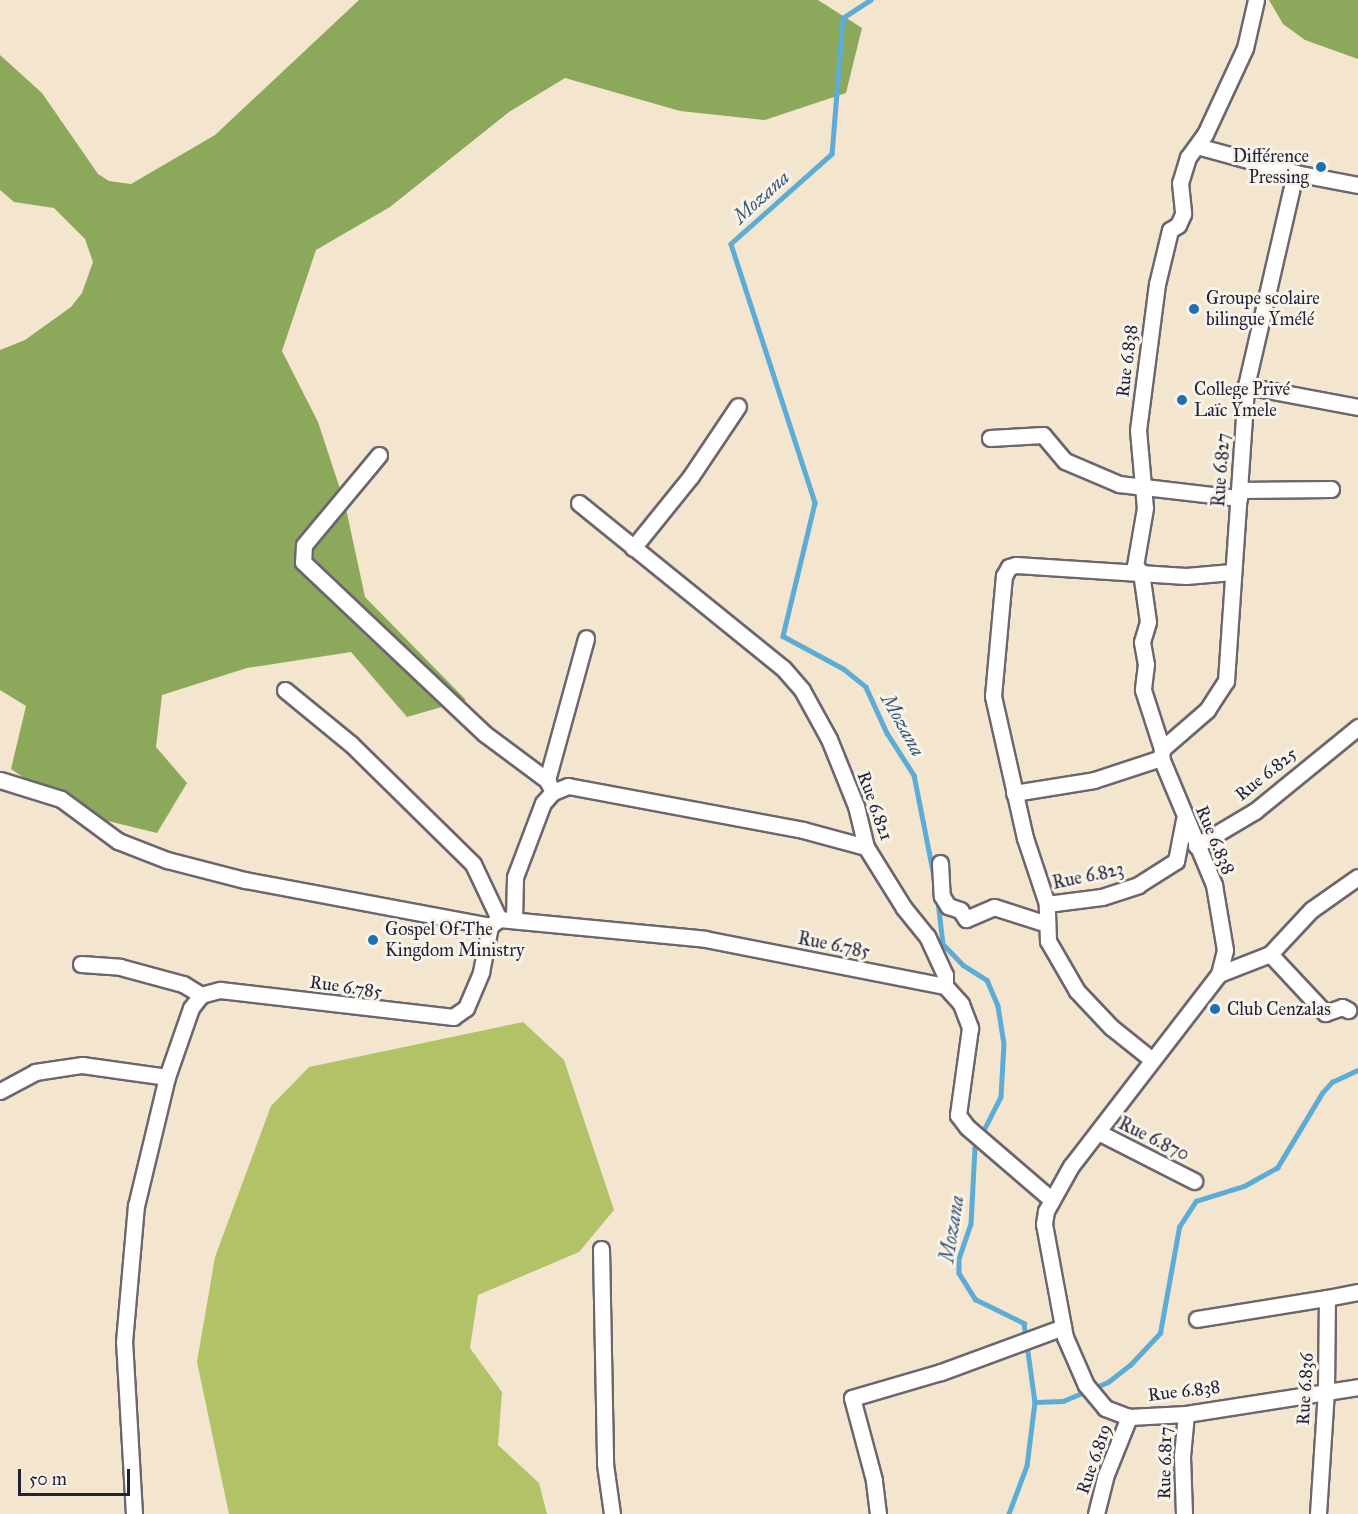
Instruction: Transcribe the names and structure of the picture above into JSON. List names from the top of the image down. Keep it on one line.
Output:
{"streets":{"street":["Rue 6.838","Rue 6.827","Rue 6.825","Rue 6.821","Rue 6.823","Rue 6.785","Rue 6.870","Rue 6.836","Rue 6.819","Rue 6.817"]},"crossings":[["Rue 6.838","Rue 6.827"],["Rue 6.838","Rue 6.825"],["Rue 6.838","Rue 6.821"],["Rue 6.838","Rue 6.823"],["Rue 6.838","Rue 6.870"],["Rue 6.838","Rue 6.836"],["Rue 6.838","Rue 6.819"],["Rue 6.838","Rue 6.817"],["Rue 6.821","Rue 6.785"]],"water":["Mozana"],"places":["Différence Pressing","Groupe scolaire bilingue Ymélé","College Privé Laïc Ymele","Gospel Of The Kingdom Ministry","Club Cenzalas"],"scale_bar":"50 m"}
